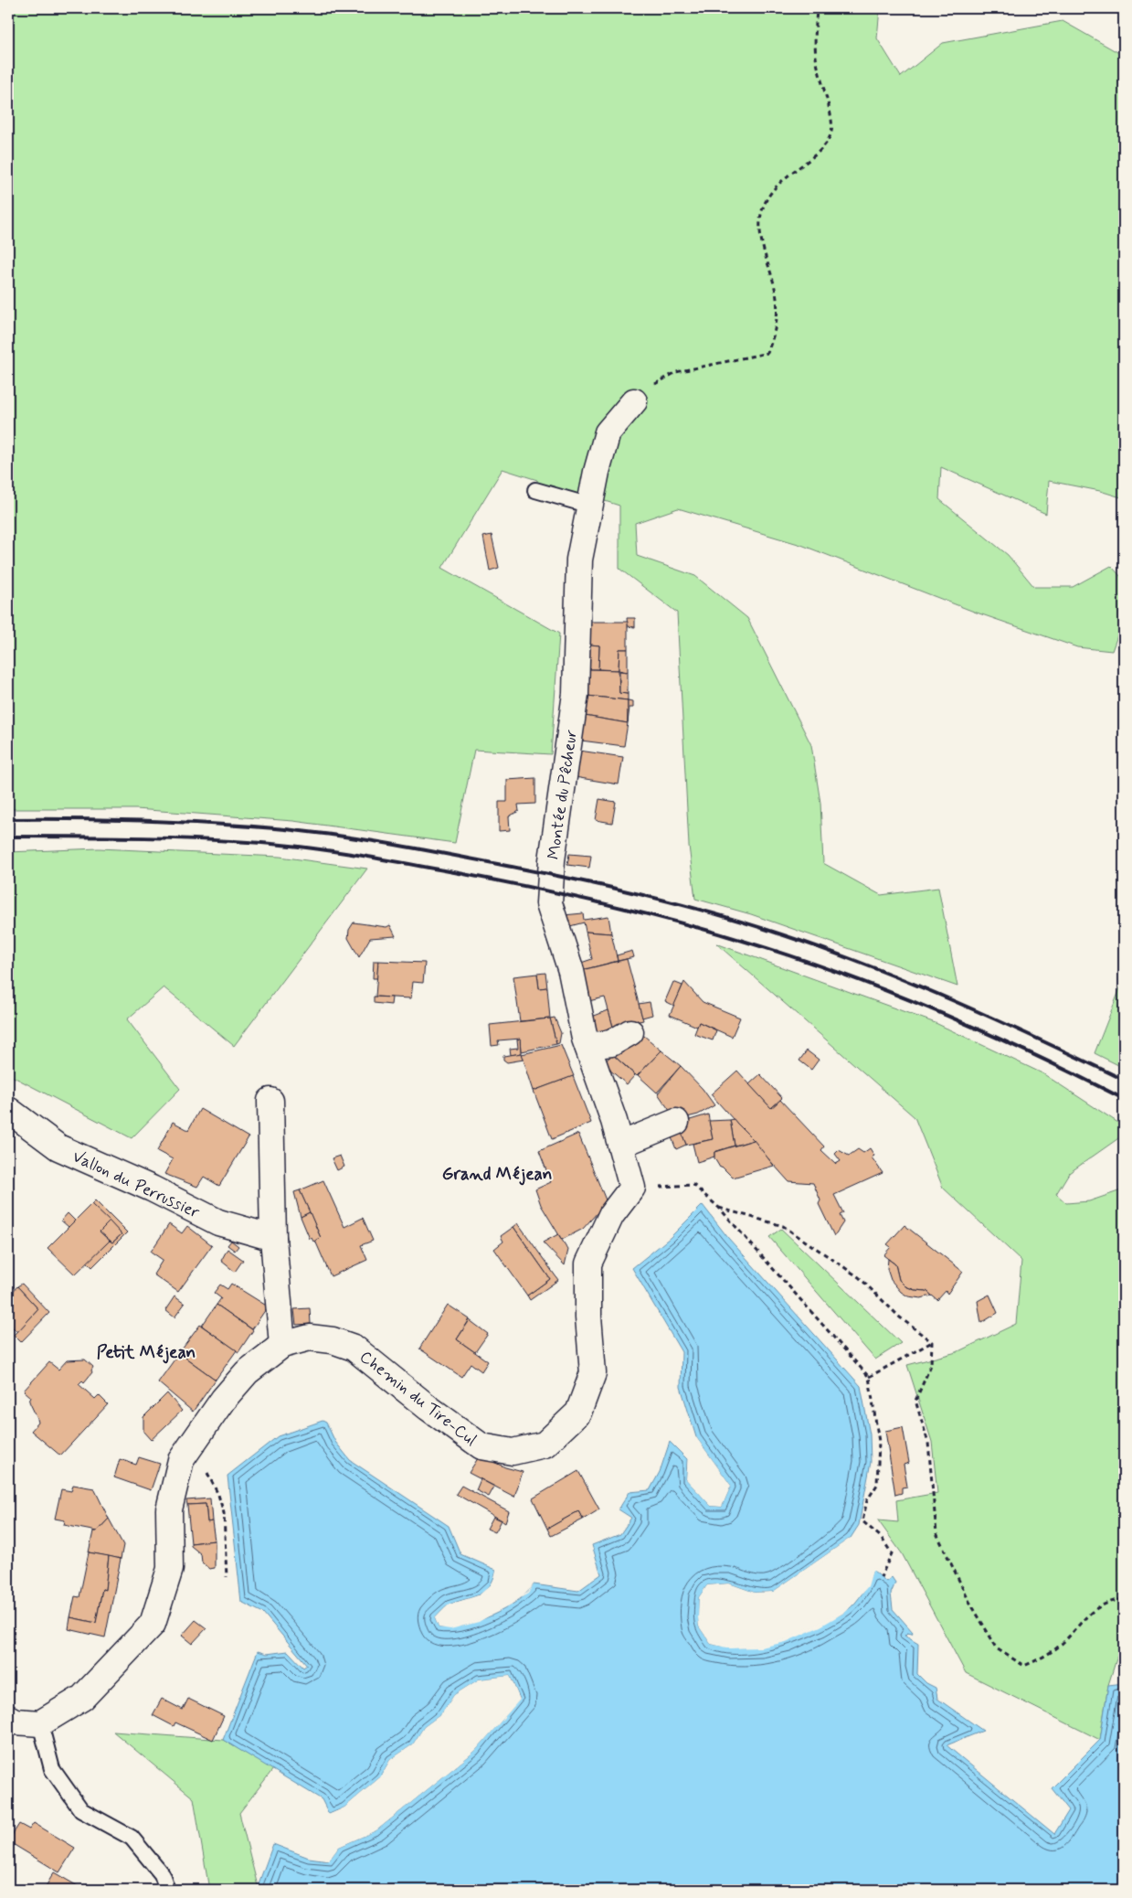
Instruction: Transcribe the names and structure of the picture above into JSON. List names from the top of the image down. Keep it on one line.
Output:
{"streets":{"street":["Montée du Pêcheur","Vallon du Perrussier","Chemin du Tire-Cul"]},"crossings":[["Montée du Pêcheur","Chemin du Tire-Cul"]],"districts":["Grand Méjean","Petit Méjean"]}
